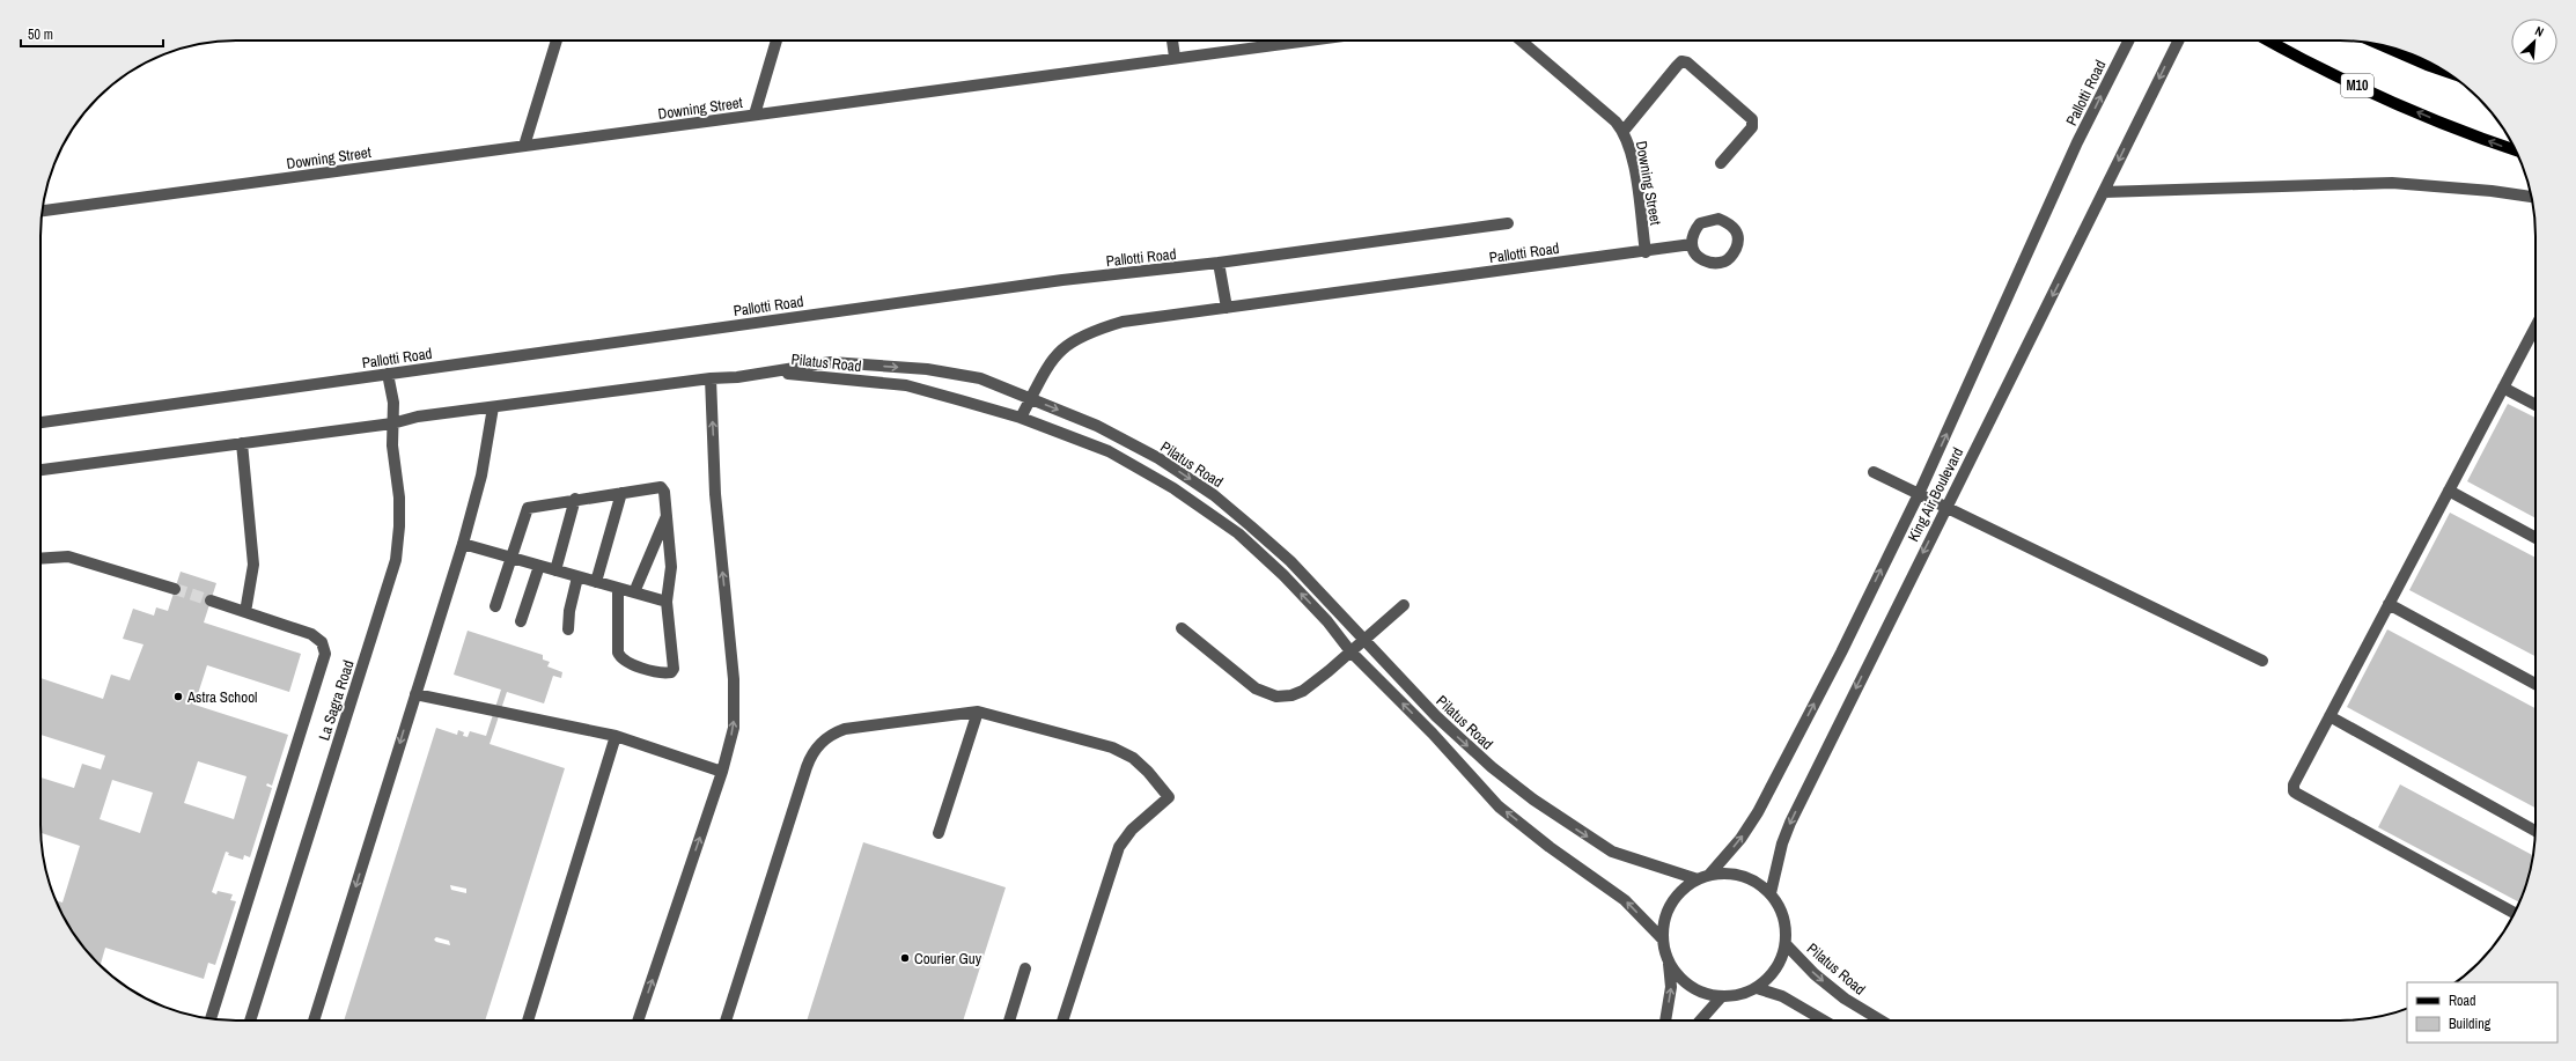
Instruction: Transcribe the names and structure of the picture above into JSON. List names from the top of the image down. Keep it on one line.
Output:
{"streets":{"main road":["M10"],"street":["Pallotti Road","Downing Street","Pilatus Road","King Air Boulevard","La Sagra Road"]},"crossings":[["Pallotti Road","Downing Street"],["Pallotti Road","Pilatus Road"],["Pallotti Road","King Air Boulevard"],["Pallotti Road","La Sagra Road"],["Pilatus Road","King Air Boulevard"]],"places":["Astra School","Courier Guy"],"legend":["Road","Building"],"scale_bar":"50 m","north":"top right"}
